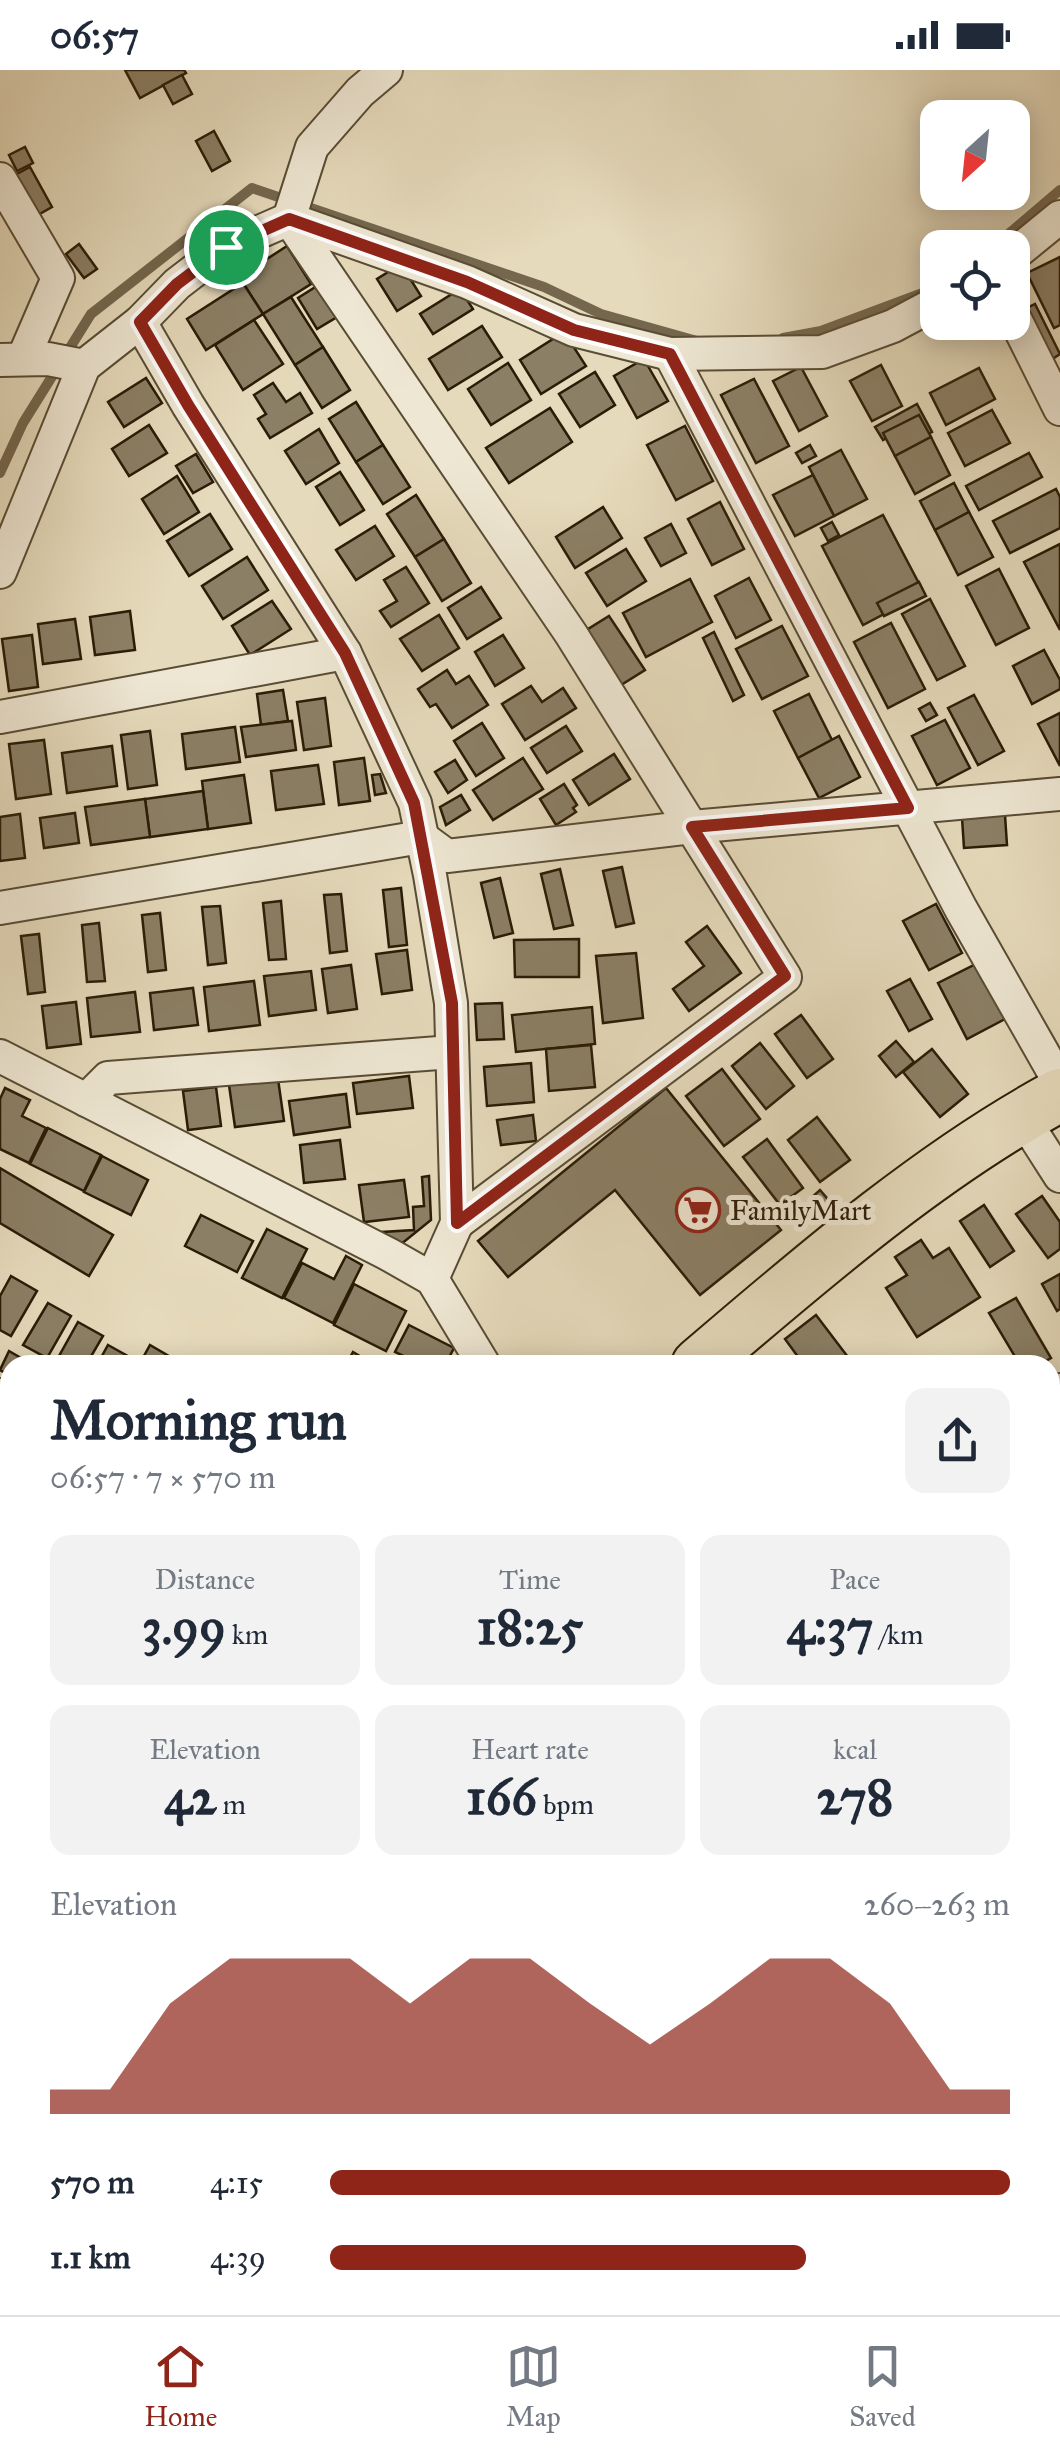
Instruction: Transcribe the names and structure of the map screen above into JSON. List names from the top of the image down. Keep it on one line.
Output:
{"places":{"supermarket":["FamilyMart"]},"north":"bottom left","page":{"status":"06:57","heading":["Morning run","06:57 · 7 × 570 m"],"stats":[["Distance","3.99 km"],["Time","18:25"],["Pace","4:37 /km"],["Elevation","42 m"],["Heart rate","166 bpm"],["kcal","278"]],"chart":["Elevation","260–263 m"],"list":[{"name":"570 m","note":"4:15"},{"name":"1.1 km","note":"4:39"}],"tabs":["Home","Map","Saved"]}}
